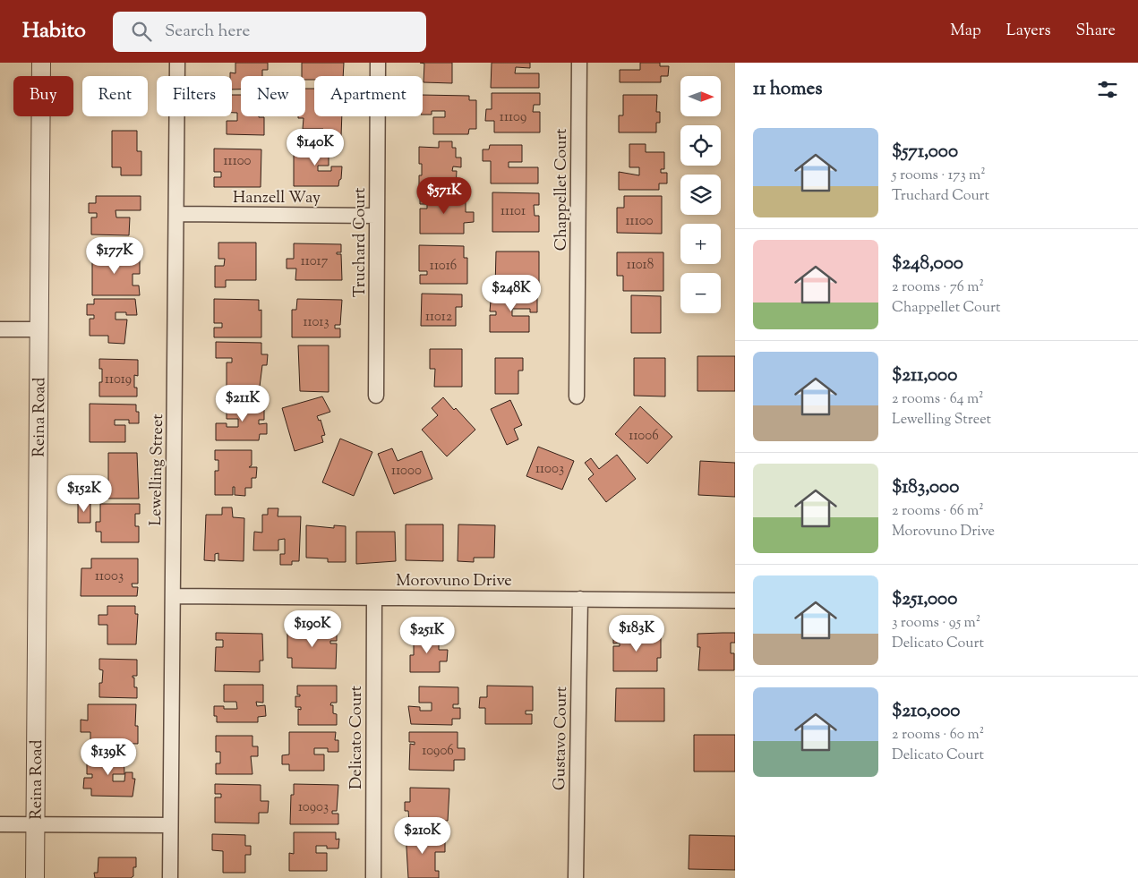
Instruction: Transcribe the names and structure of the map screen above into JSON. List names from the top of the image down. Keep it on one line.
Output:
{"streets":{"street":["Chappellet Court","Hanzell Way","Truchard Court","Reina Road","Lewelling Street","Morovuno Drive","Delicato Court","Gustavo Court"]},"crossings":[["Hanzell Way","Truchard Court"],["Hanzell Way","Lewelling Street"],["Lewelling Street","Morovuno Drive"],["Morovuno Drive","Delicato Court"],["Morovuno Drive","Gustavo Court"]],"house_numbers":["11109","11100","11101","11100","11017","11018","11016","11012","11013","11019","11006","11003","11000","11003","10906","10903"],"north":"right","page":{"header":"Habito","search":"Search here","nav":["Map","Layers","Share"],"heading":"11 homes","map_buttons":["+","−"],"chip":["Buy","Rent","Filters","New","Apartment"],"list":[{"name":"$571,000","note":"5 rooms · 173 m² · Truchard Court"},{"name":"$248,000","note":"2 rooms · 76 m² · Chappellet Court"},{"name":"$211,000","note":"2 rooms · 64 m² · Lewelling Street"},{"name":"$183,000","note":"2 rooms · 66 m² · Morovuno Drive"},{"name":"$251,000","note":"3 rooms · 95 m² · Delicato Court"},{"name":"$210,000","note":"2 rooms · 60 m² · Delicato Court"}],"price":["$140K","$571K","$177K","$248K","$211K","$152K","$190K","$183K","$251K","$139K","$210K"]}}
